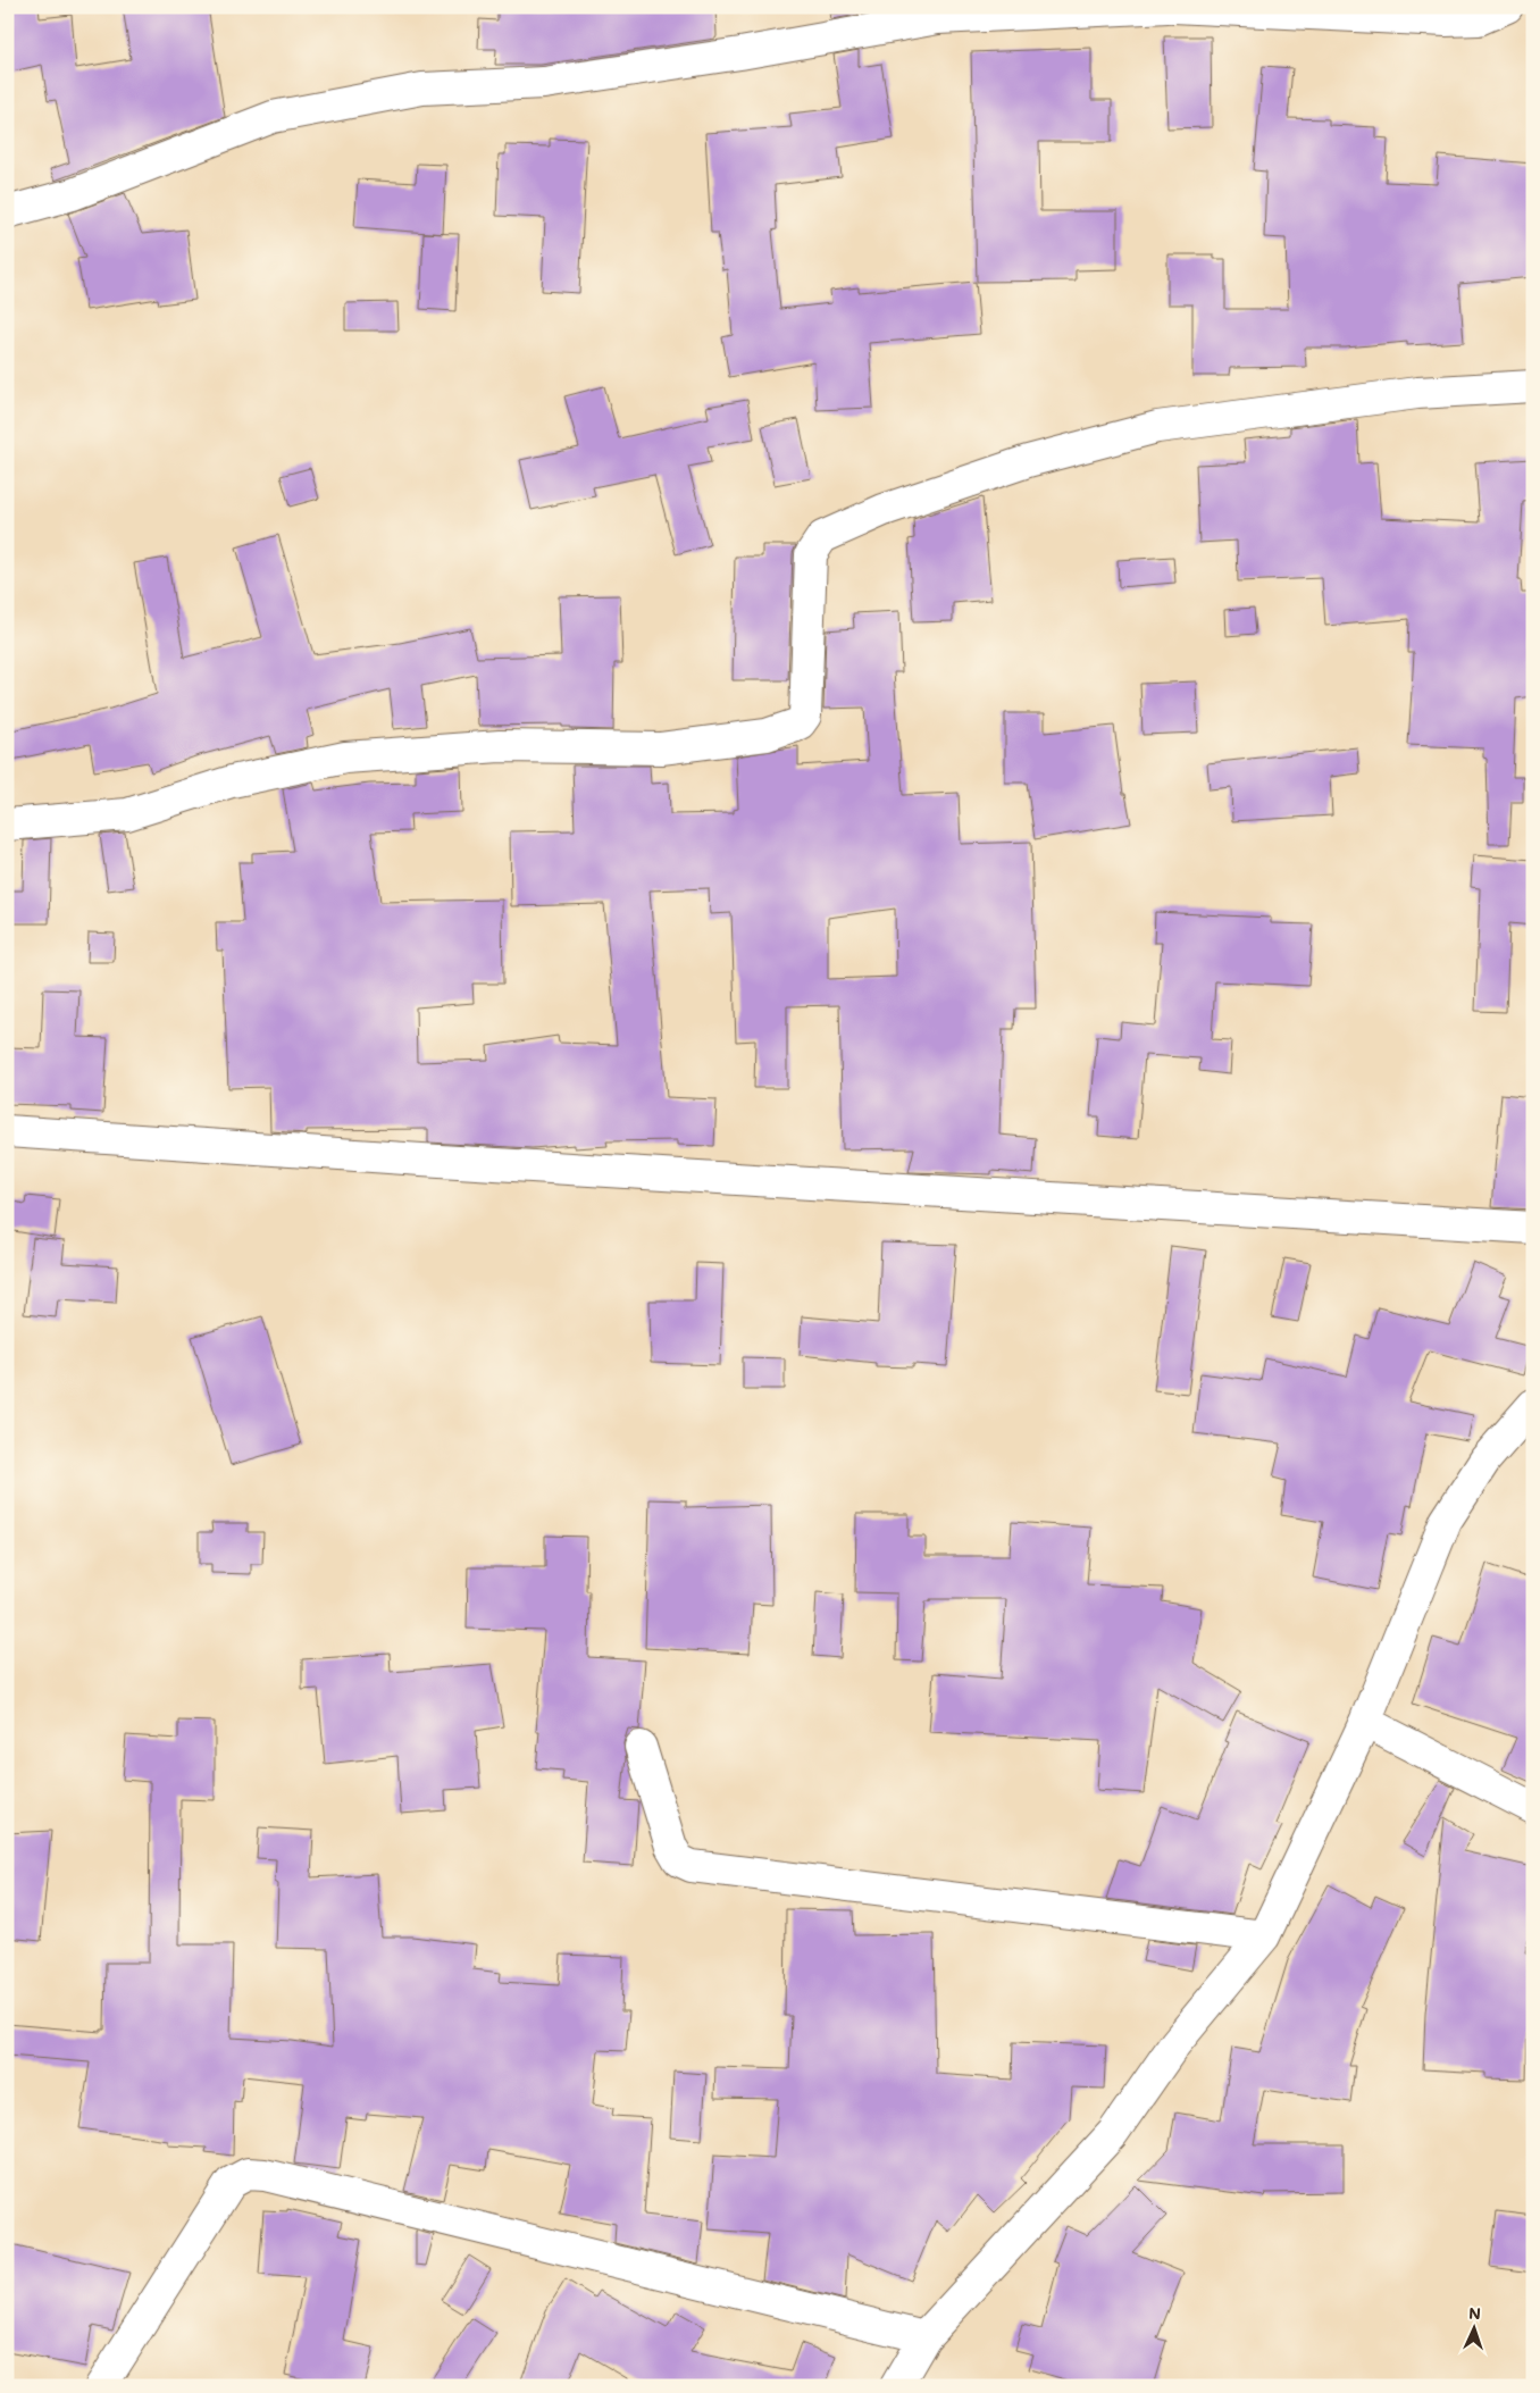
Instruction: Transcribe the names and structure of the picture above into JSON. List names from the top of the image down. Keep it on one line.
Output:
{"north":"top"}
